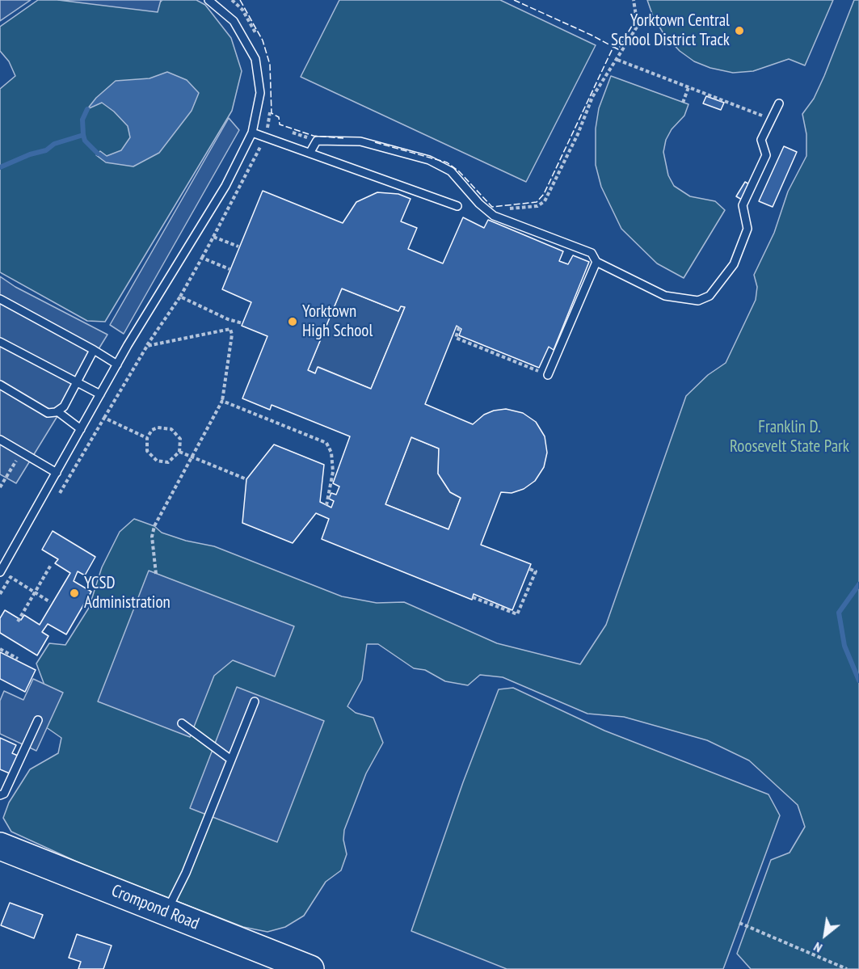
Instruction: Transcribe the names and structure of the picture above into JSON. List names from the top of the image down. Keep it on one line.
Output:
{"streets":{"highway":["Crompond Road"]},"parks":["Franklin D. Roosevelt State Park"],"places":["Yorktown Central School District Track","Yorktown High School","YCSD Administration"],"north":"bottom left"}
